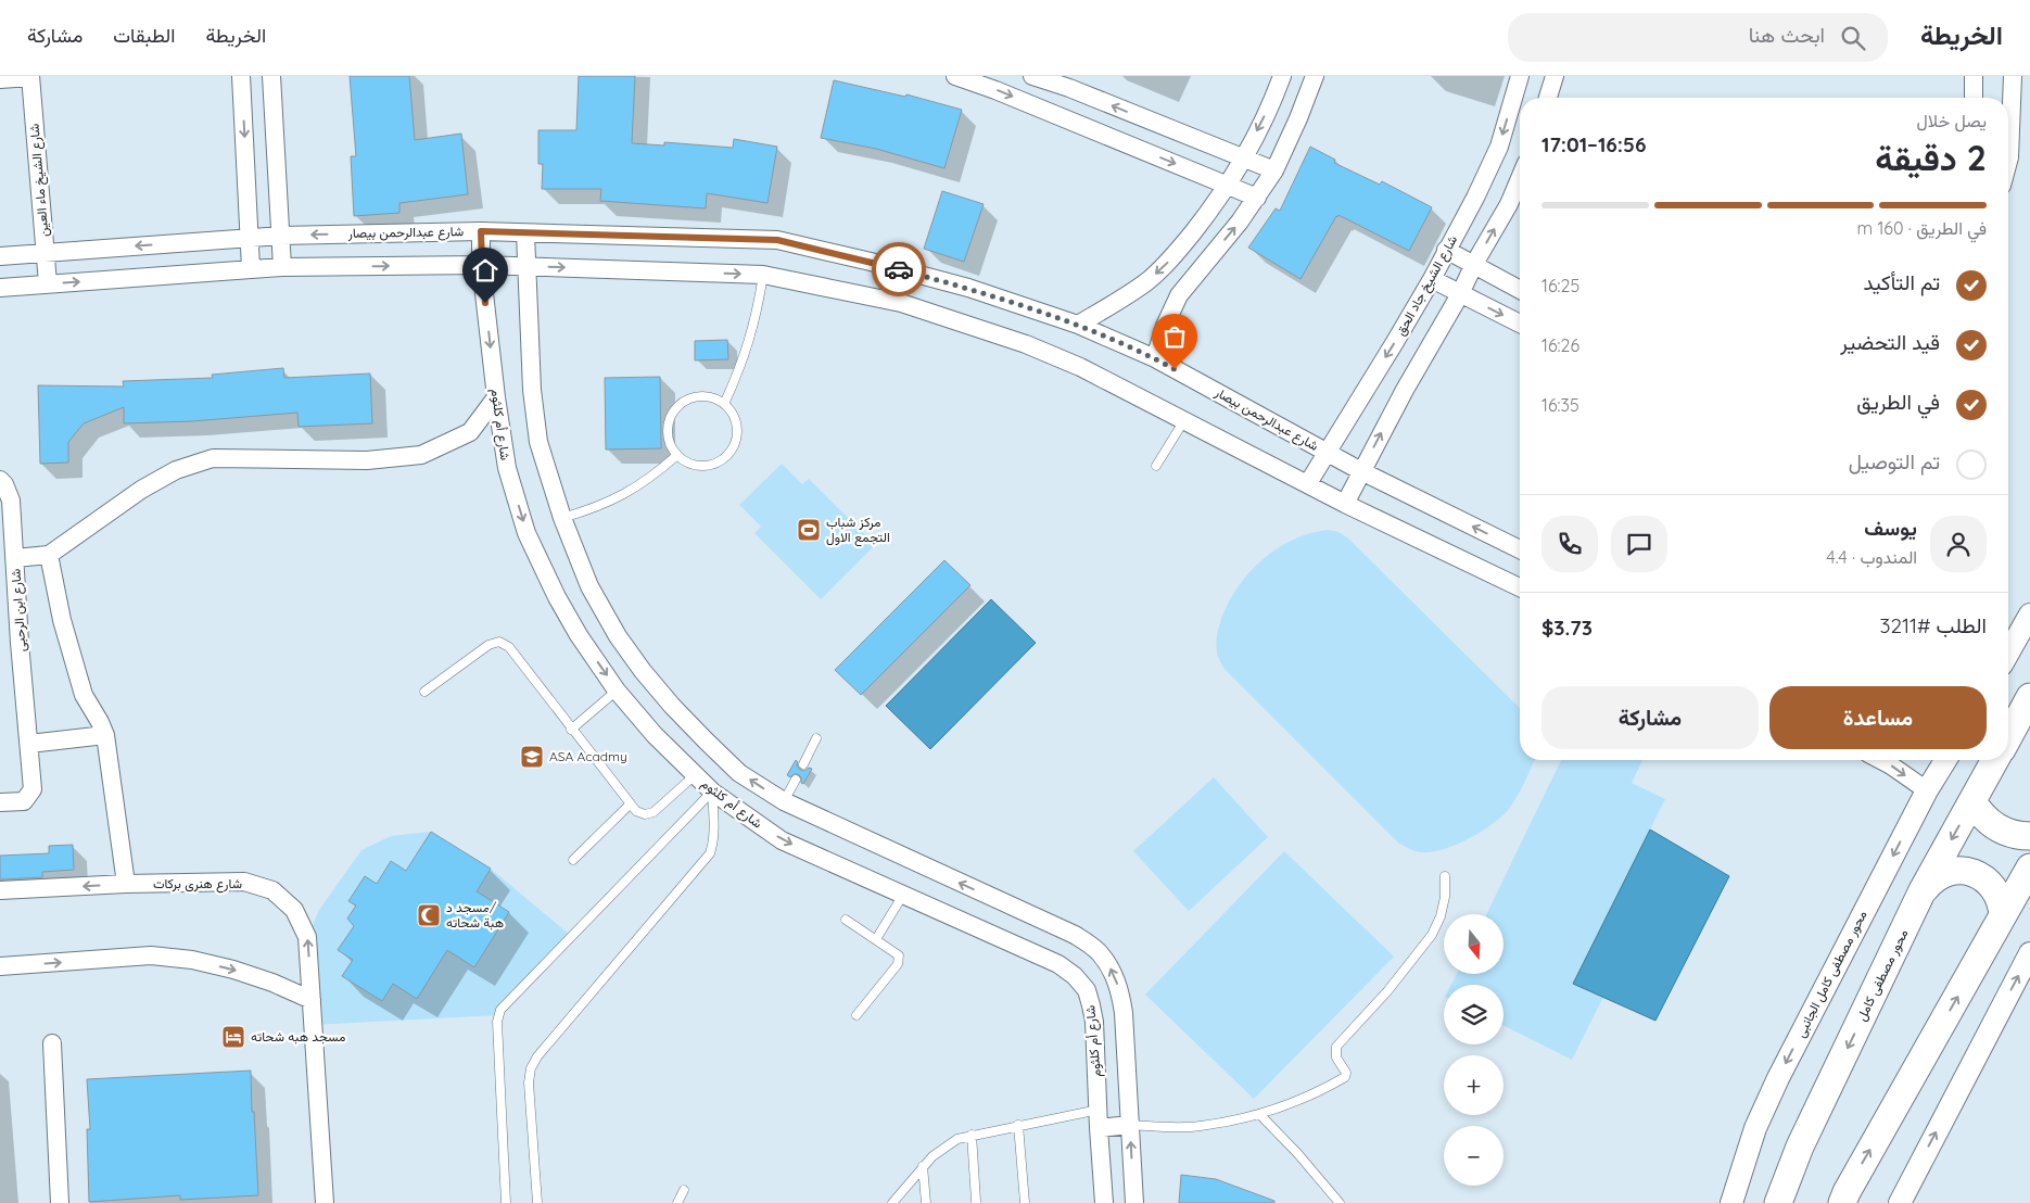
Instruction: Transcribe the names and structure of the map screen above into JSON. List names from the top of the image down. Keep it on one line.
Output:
{"streets":{"main road":["محور مصطفى كامل"],"street":["شارع الشيخ ماء العين","شارع عبدالرحمن بيصار","شارع الشيخ جاد الحق","شارع أم كلثوم","شارع ابن الرحبى","شارع هنرى بركات","محور مصطفى كامل الجانبى"]},"crossings":[["شارع الشيخ ماء العين","شارع عبدالرحمن بيصار"],["شارع عبدالرحمن بيصار","شارع الشيخ جاد الحق"],["شارع عبدالرحمن بيصار","شارع أم كلثوم"]],"places":{"sports":["مركز شباب التجمع الاول"],"school or university":["ASA Acadmy"],"mosque":["مسجد د/ هبة شحاته"],"hotel":["مسجد هبه شحاته"]},"north":"bottom","page":{"header":"الخريطة","search":"ابحث هنا","nav":["الخريطة","الطبقات","مشاركة"],"heading":["2 دقيقة","يصل خلال","16:56–17:01"],"panel":["يوسف","المندوب · 4.4","الطلب #3211","$3.73"],"bar":"في الطريق · 160 m","list":[["تم التأكيد","16:25"],["قيد التحضير","16:26"],["في الطريق","16:35"],"تم التوصيل"],"buttons":["مساعدة","مشاركة"],"map_buttons":["+","−"]}}
